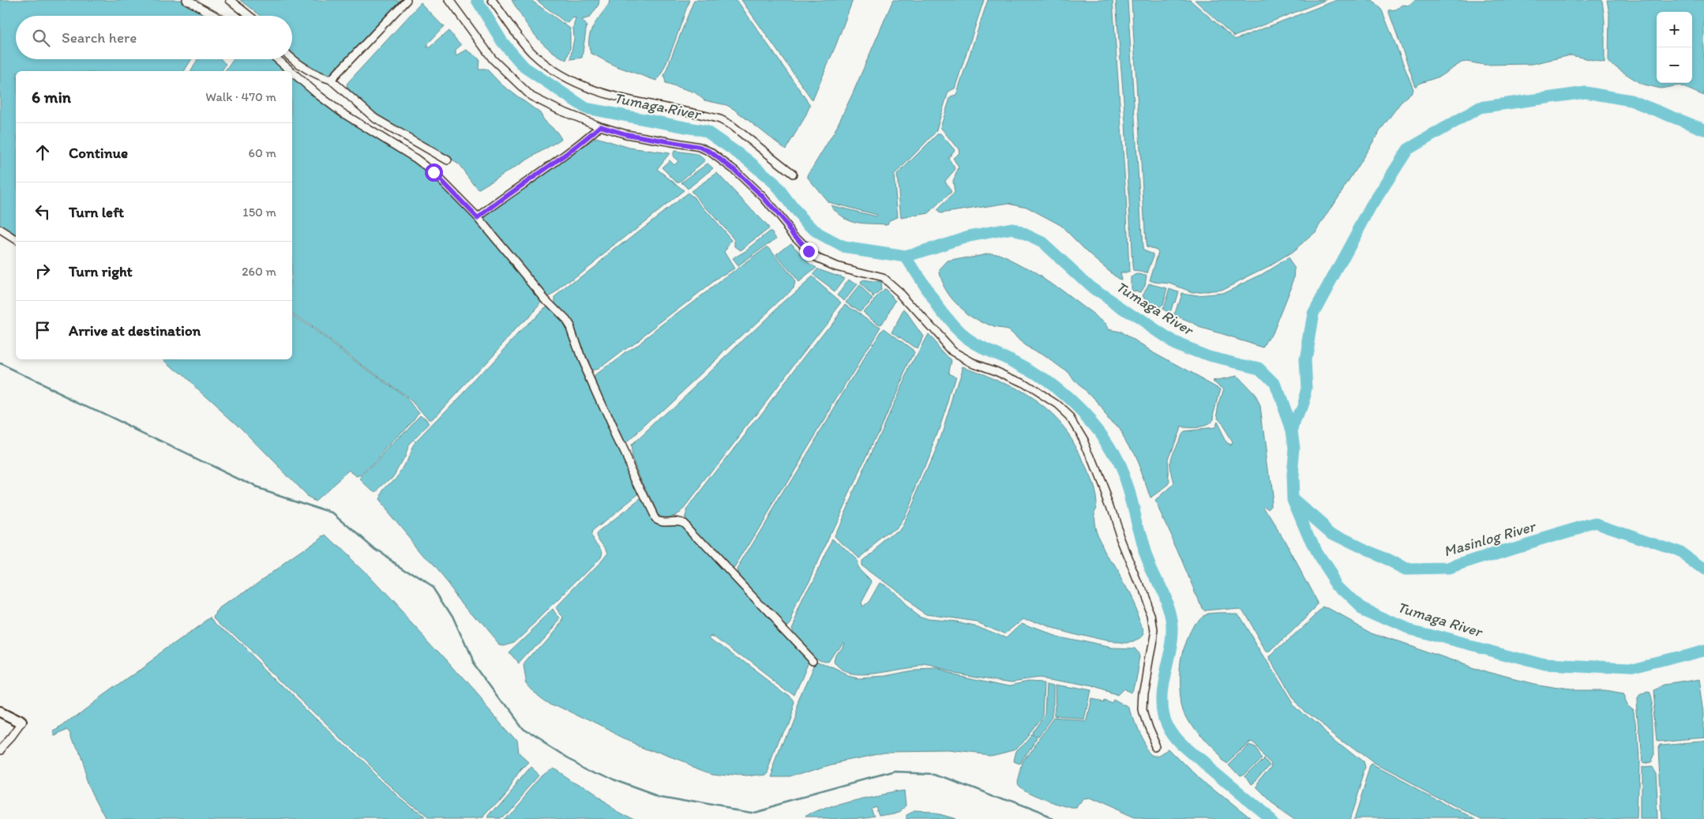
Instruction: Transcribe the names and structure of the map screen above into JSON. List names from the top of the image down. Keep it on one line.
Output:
{"water":["Tumaga River","Masinlog River"],"page":{"map_buttons":["+","−"],"search":"Search here","heading":["6 min","Walk · 470 m"],"list":[["Continue","60 m"],["Turn left","150 m"],["Turn right","260 m"],"Arrive at destination"]}}
